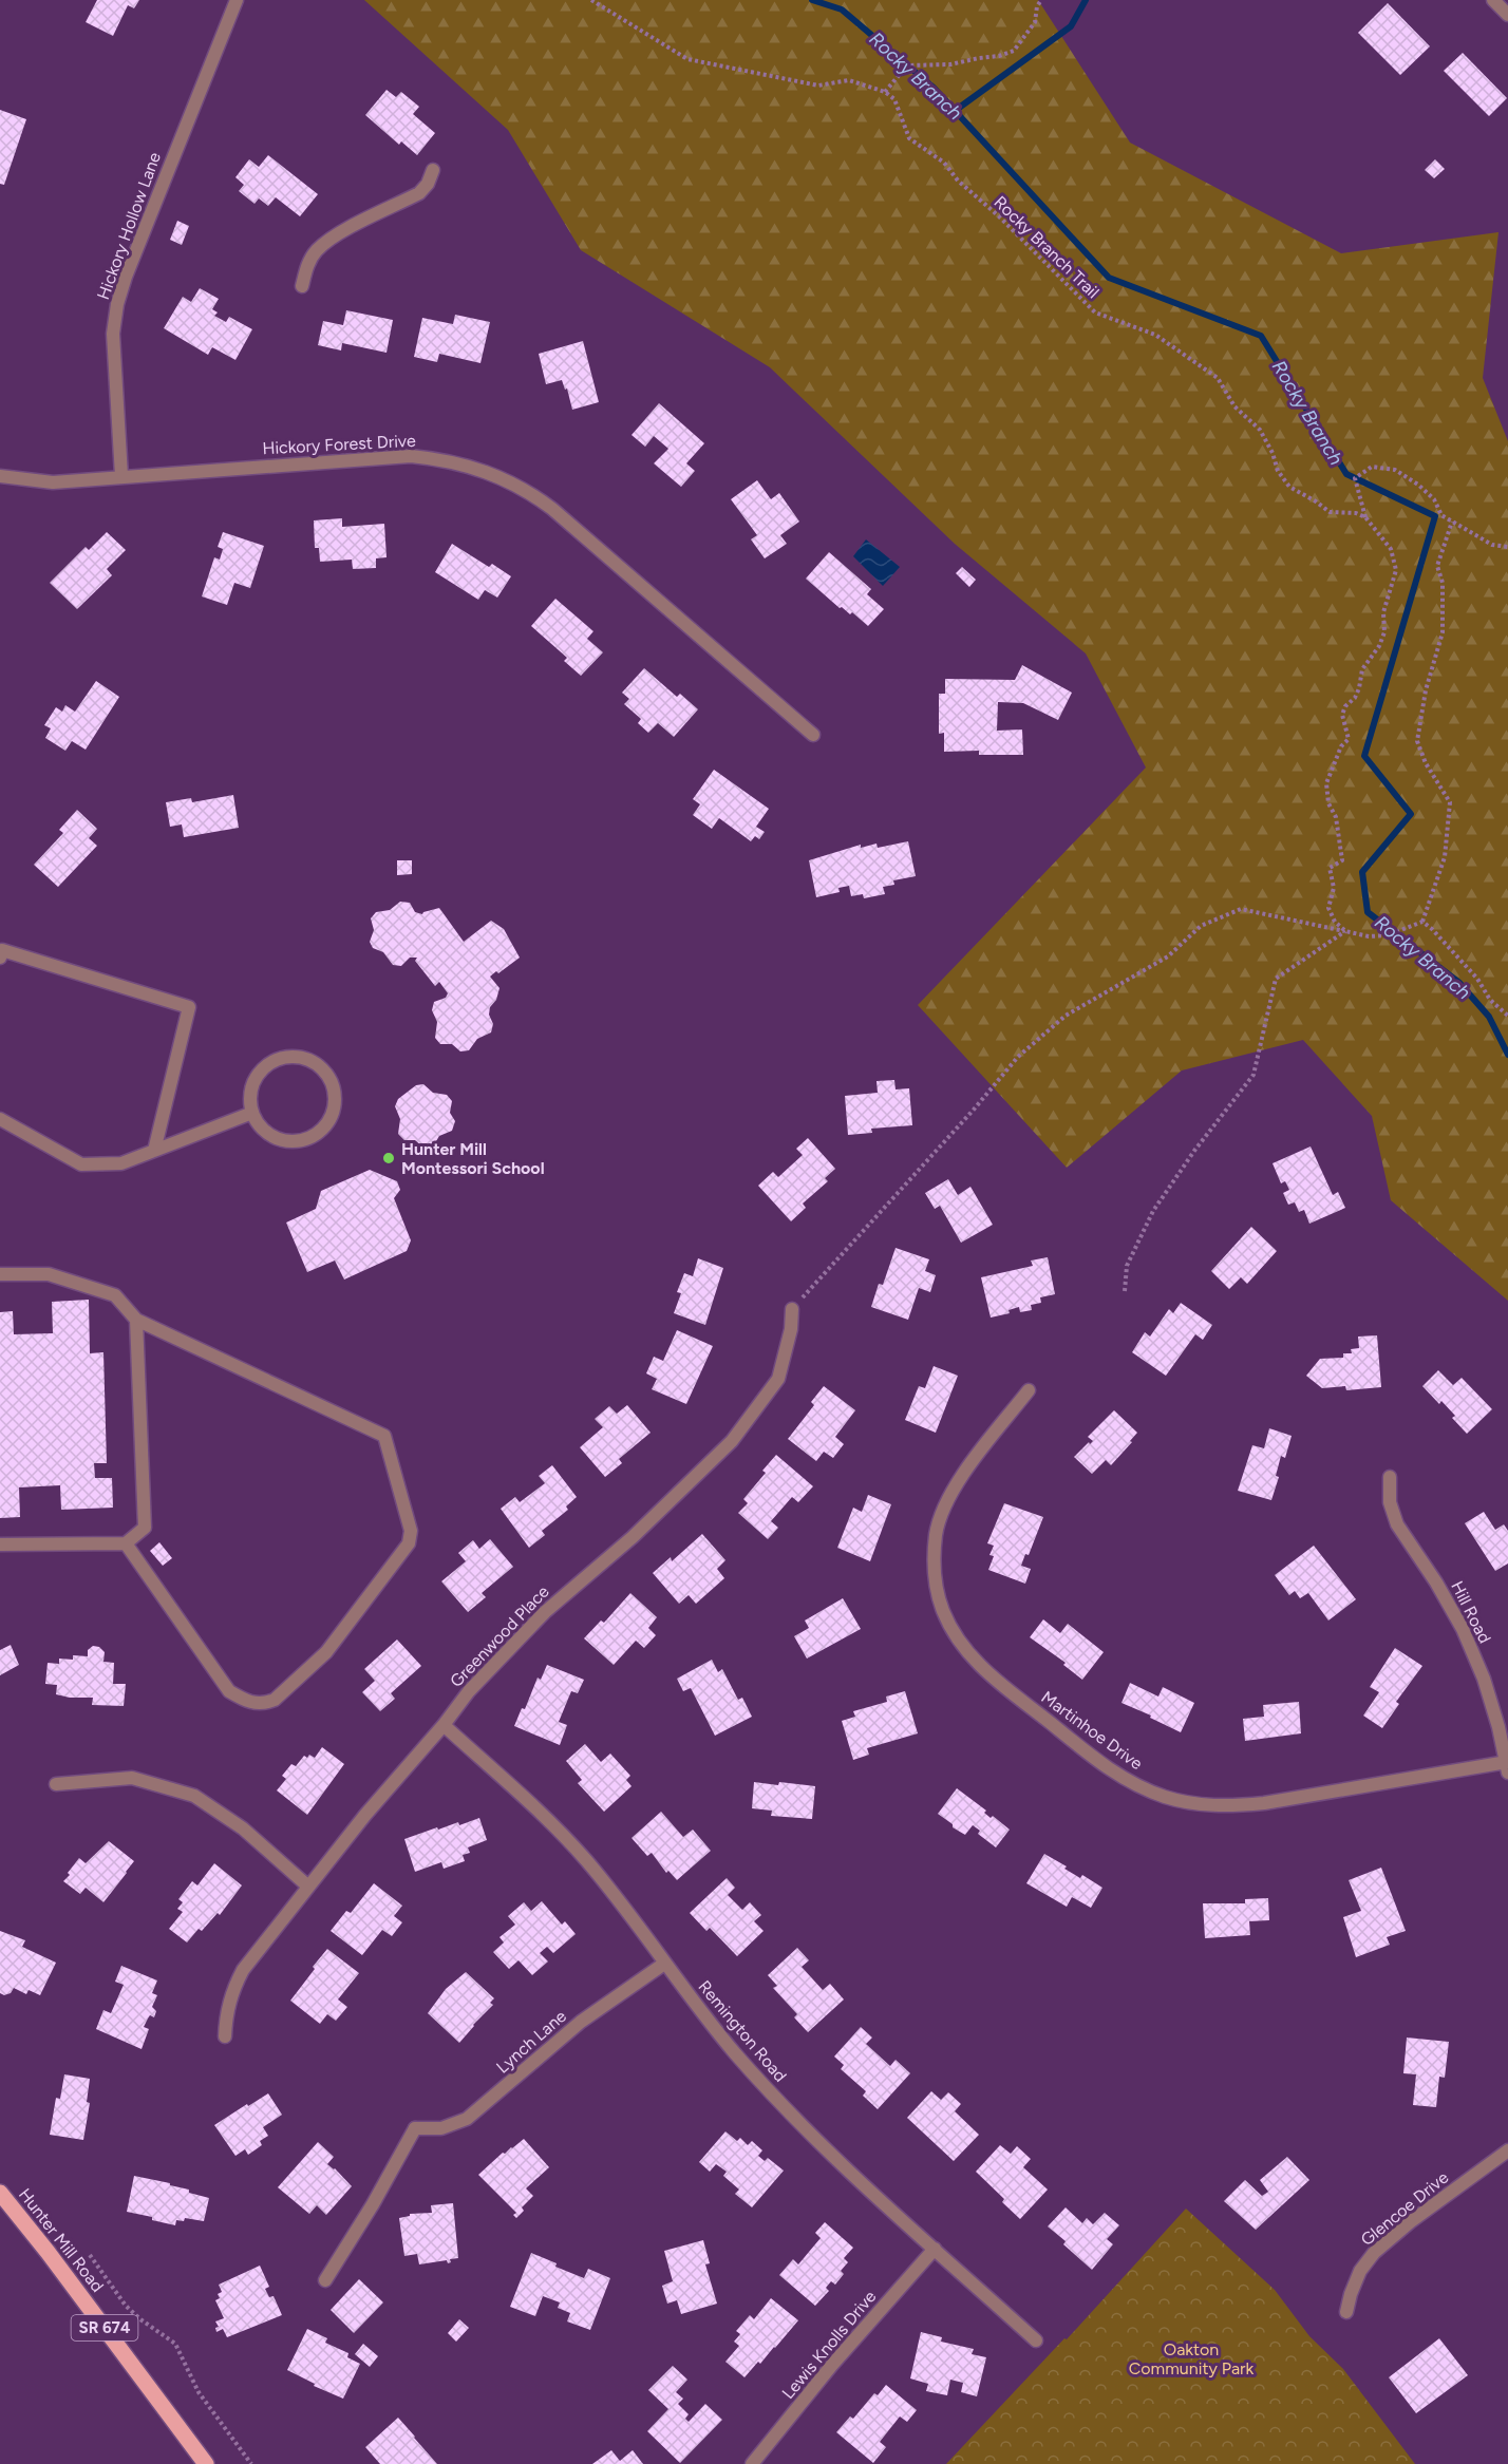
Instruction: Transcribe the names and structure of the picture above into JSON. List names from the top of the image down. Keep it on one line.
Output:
{"streets":{"main road":["Hunter Mill Road","SR 674"],"street":["Hickory Hollow Lane","Hickory Forest Drive","Hill Road","Greenwood Place","Martinhoe Drive","Remington Road","Lynch Lane","Glencoe Drive","Lewis Knolls Drive"],"path":["Rocky Branch Trail"]},"crossings":[["Hickory Hollow Lane","Hickory Forest Drive"],["Hill Road","Martinhoe Drive"],["Greenwood Place","Remington Road"],["Remington Road","Lynch Lane"],["Remington Road","Lewis Knolls Drive"]],"water":["Rocky Branch"],"parks":["Oakton Community Park"],"places":["Hunter Mill Montessori School"]}
